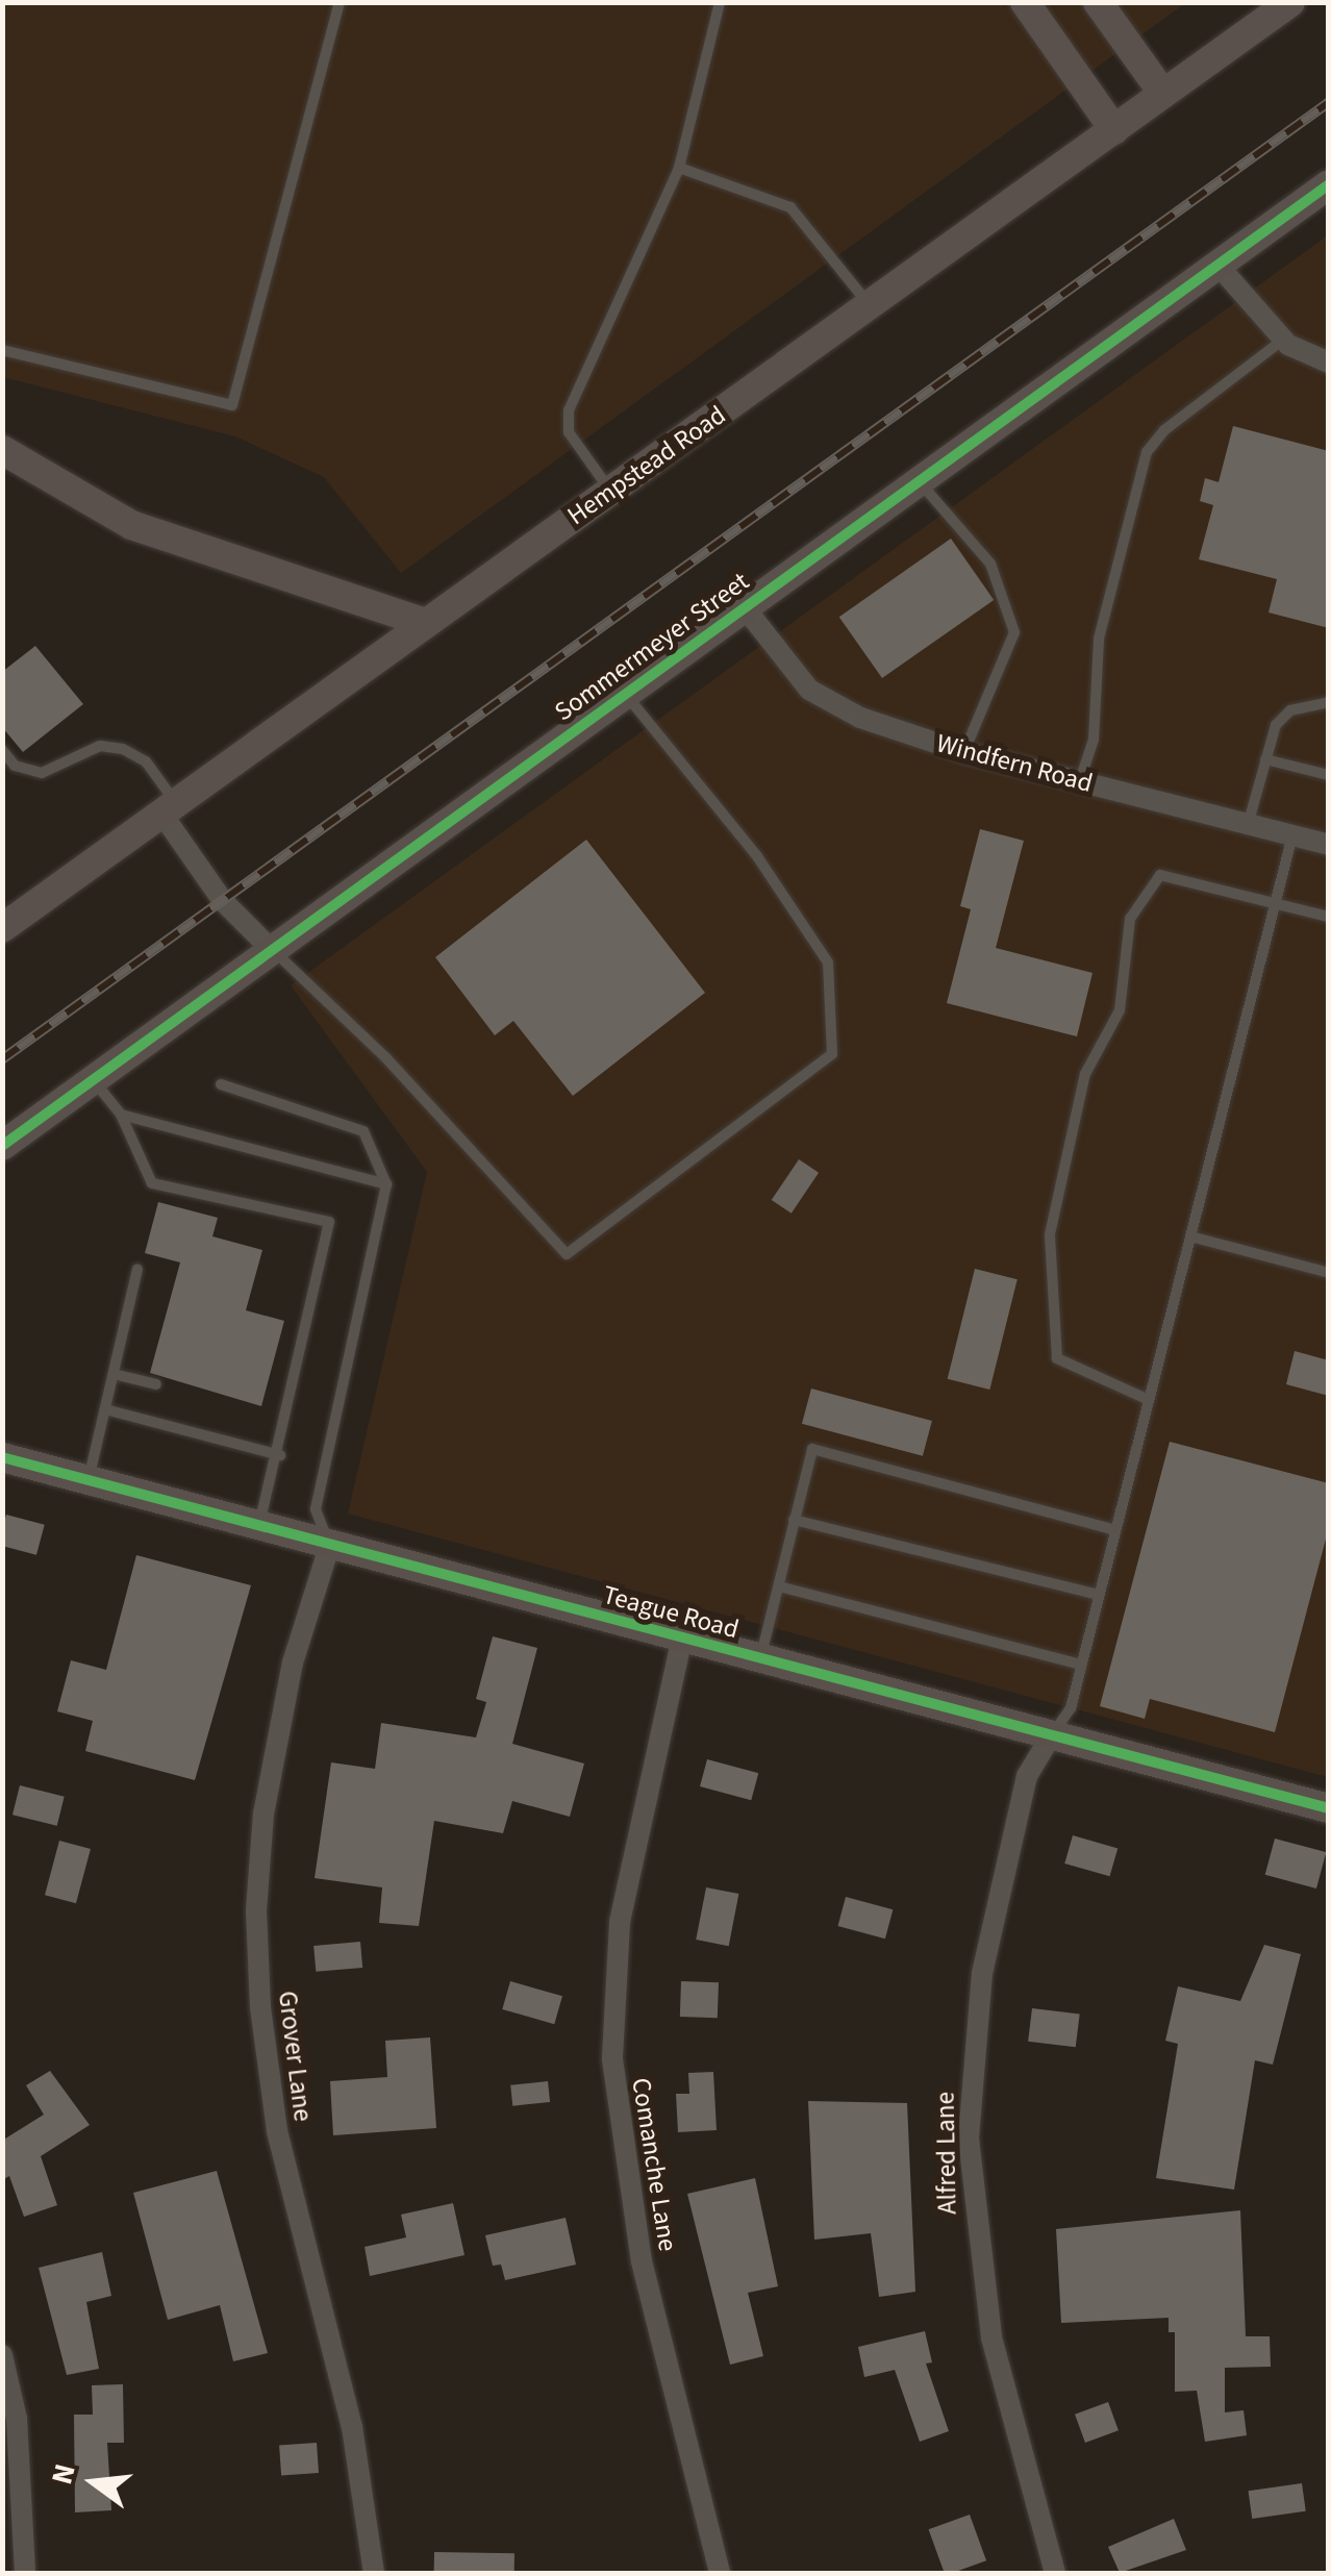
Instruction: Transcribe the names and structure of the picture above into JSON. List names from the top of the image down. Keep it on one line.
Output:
{"streets":{"street":["Hempstead Road","Sommermeyer Street","Windfern Road","Teague Road","Grover Lane","Alfred Lane","Comanche Lane"]},"crossings":[["Sommermeyer Street","Windfern Road"],["Teague Road","Grover Lane"],["Teague Road","Alfred Lane"],["Teague Road","Comanche Lane"]],"north":"left"}
